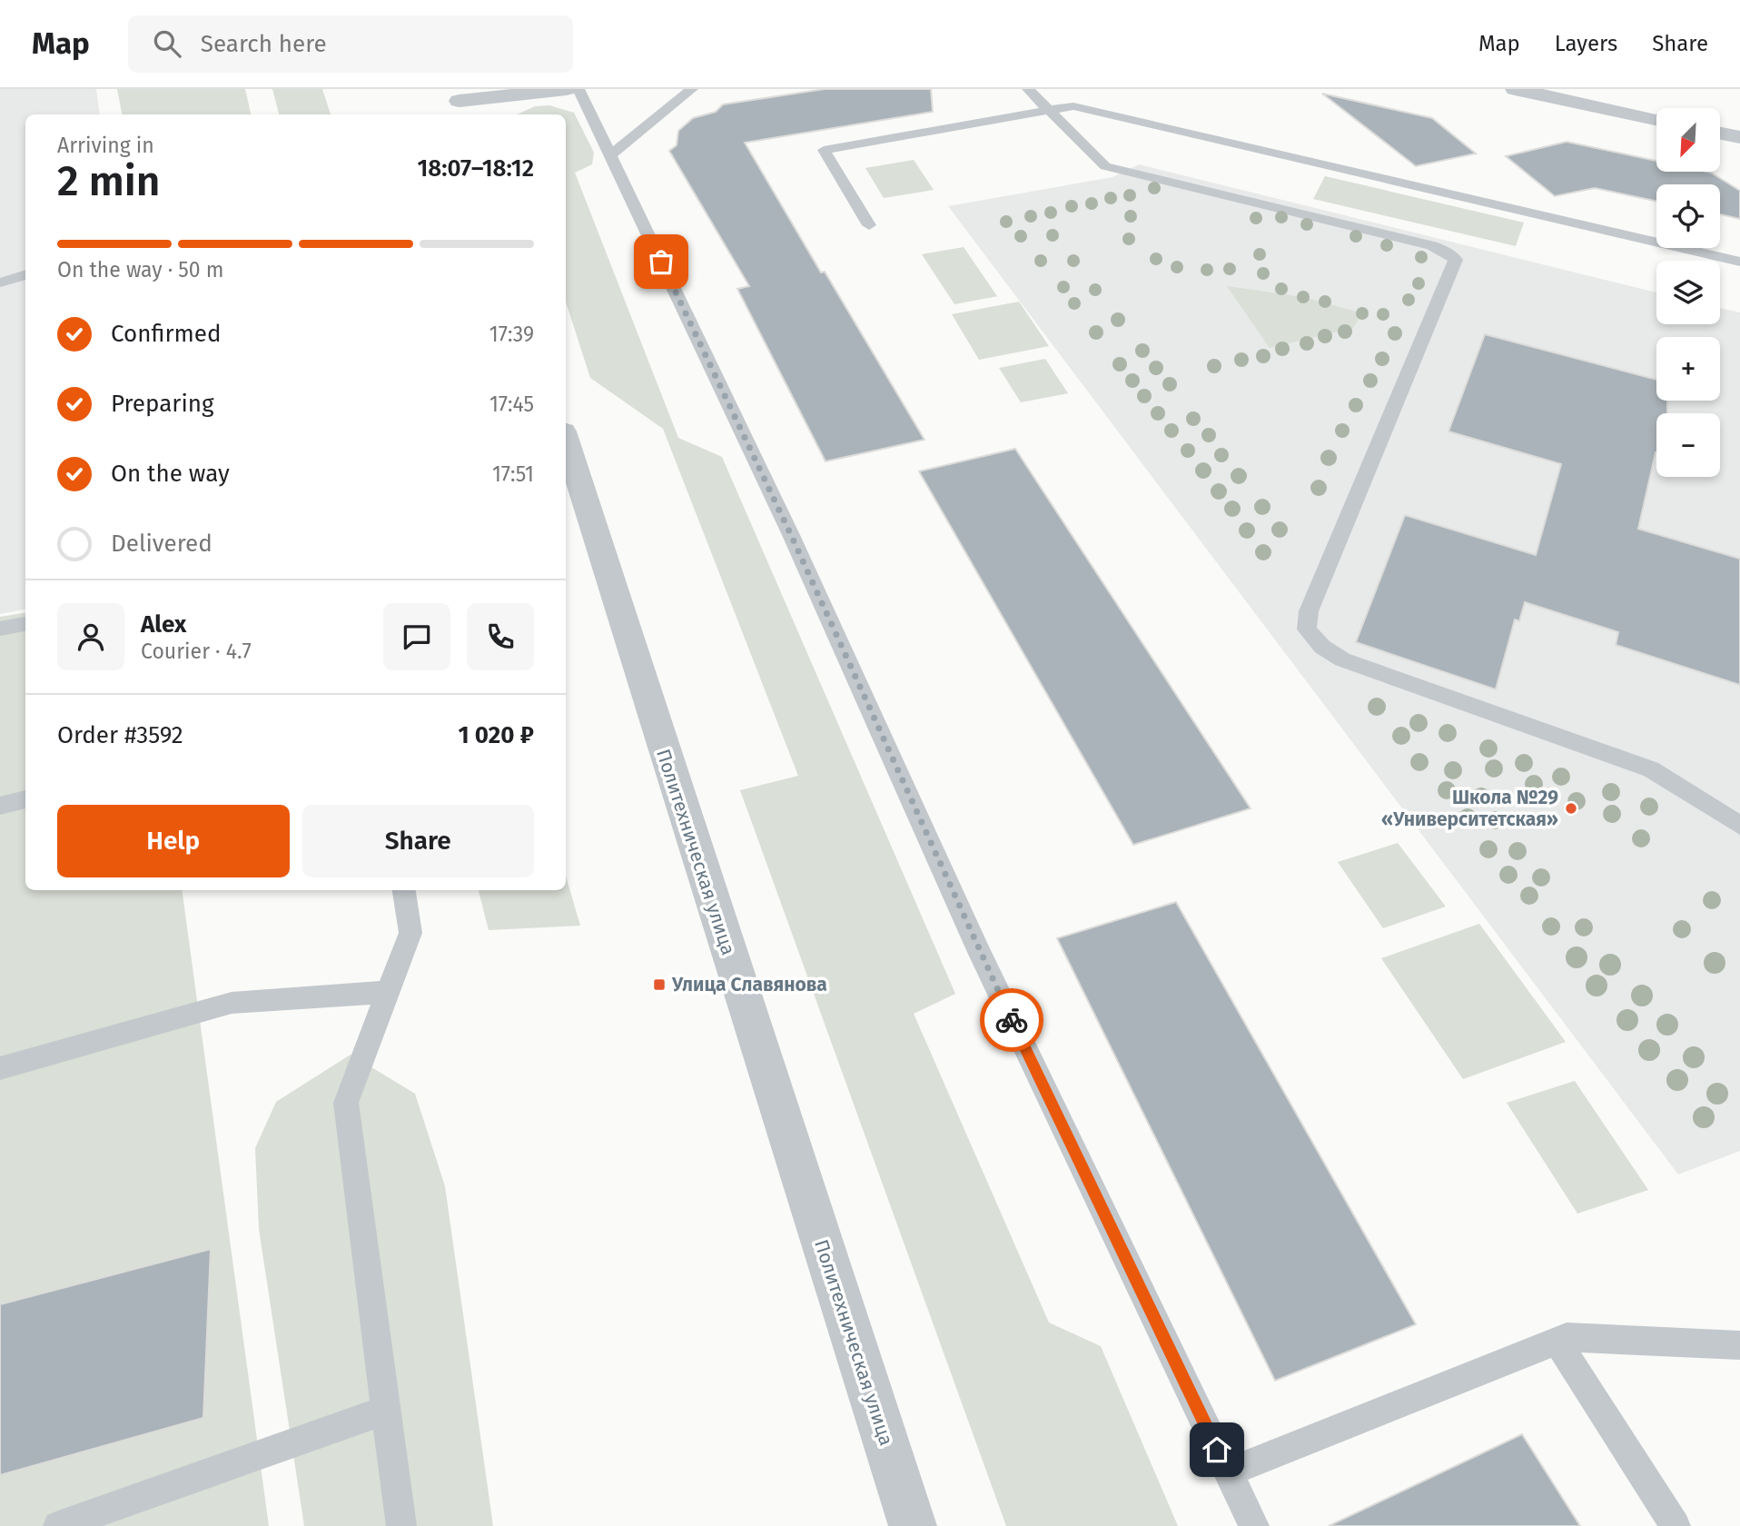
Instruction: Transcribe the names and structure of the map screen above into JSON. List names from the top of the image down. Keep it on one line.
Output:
{"streets":{"street":["Политехническая улица"]},"places":{"other":["Школа №29 «Университетская»"],"transit":["Улица Славянова"]},"north":"bottom left","page":{"header":"Map","search":"Search here","nav":["Map","Layers","Share"],"map_buttons":["+","−"],"heading":["2 min","Arriving in","18:07–18:12"],"panel":["Alex","Courier · 4.7","Order #3592","1 020 ₽"],"bar":"On the way · 50 m","list":[["Confirmed","17:39"],["Preparing","17:45"],["On the way","17:51"],"Delivered"],"buttons":["Help","Share"]}}
